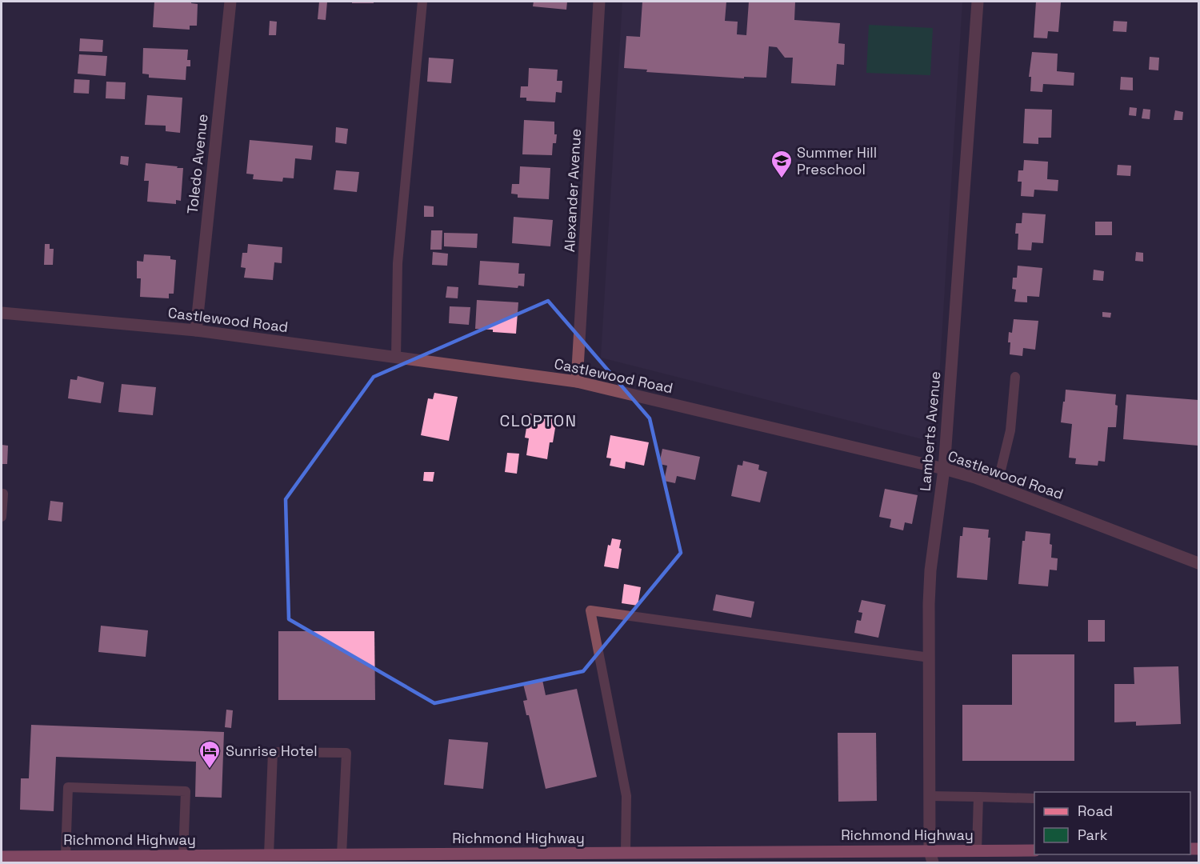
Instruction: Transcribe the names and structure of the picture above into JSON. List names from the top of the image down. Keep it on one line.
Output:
{"streets":{"main road":["Richmond Highway"],"street":["Toledo Avenue","Alexander Avenue","Castlewood Road","Lamberts Avenue"]},"crossings":[["Toledo Avenue","Castlewood Road"],["Alexander Avenue","Castlewood Road"],["Castlewood Road","Lamberts Avenue"],["Lamberts Avenue","Richmond Highway"]],"districts":["CLOPTON"],"places":{"school or university":["Summer Hill Preschool"],"hotel":["Sunrise Hotel"]},"legend":["Road","Park"]}
